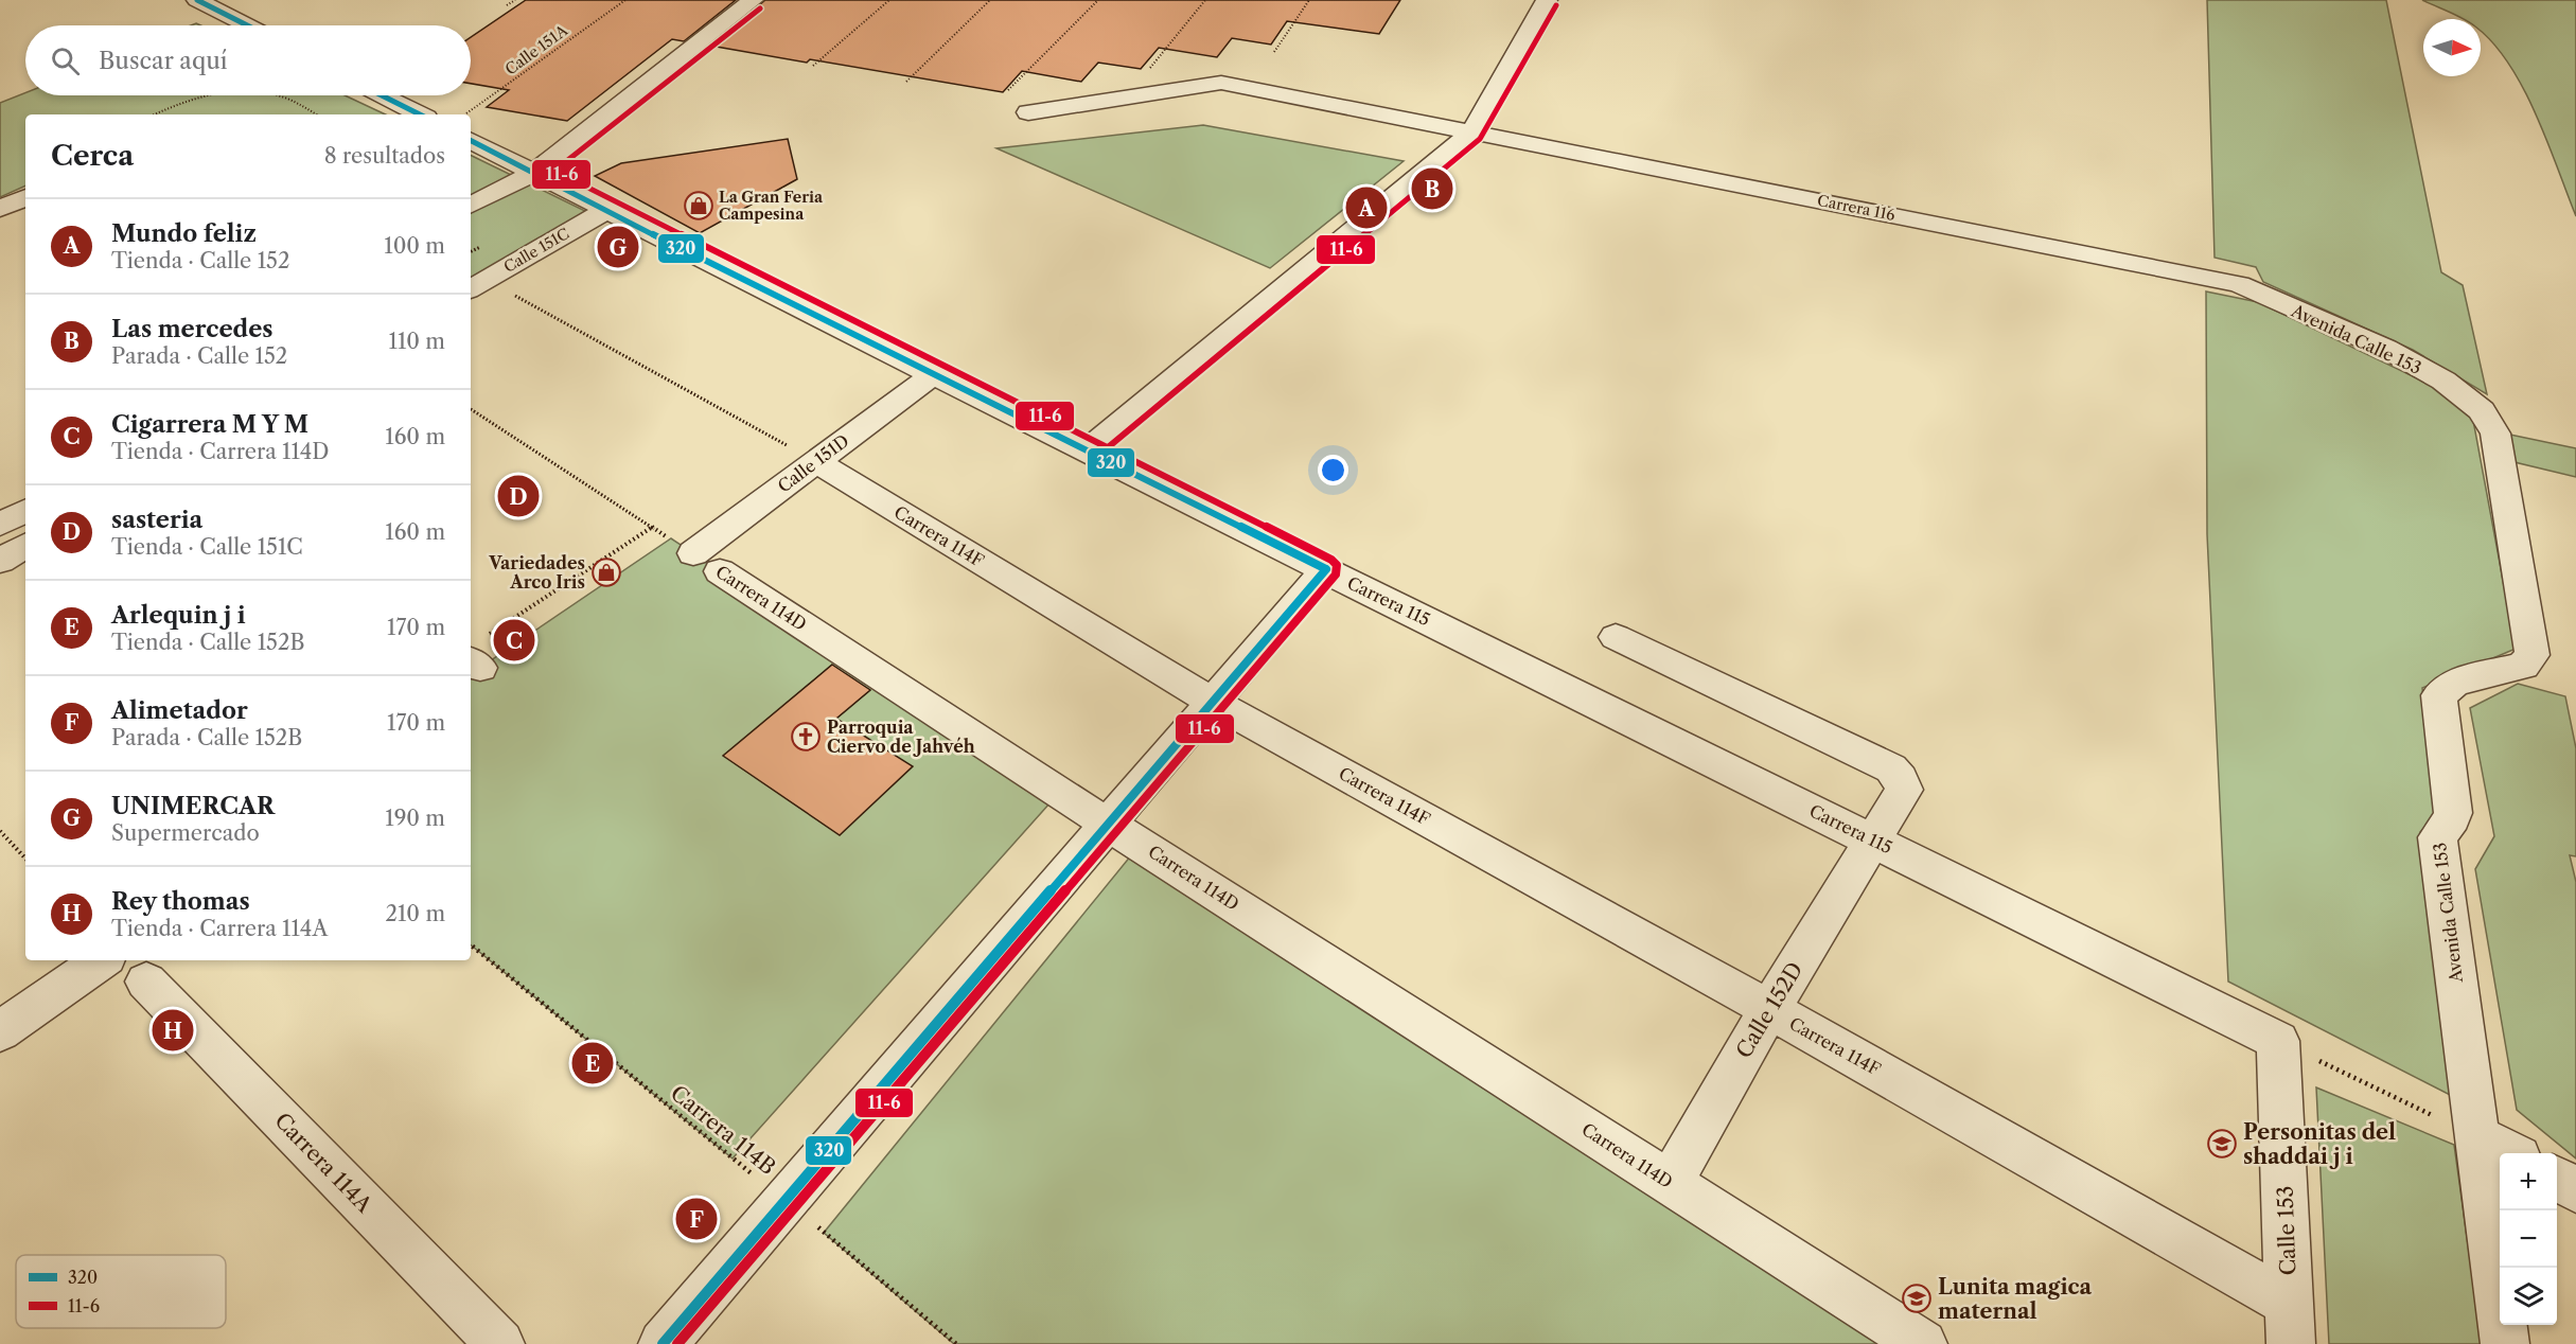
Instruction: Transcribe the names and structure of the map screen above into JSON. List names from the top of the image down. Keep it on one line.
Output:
{"streets":{"street":["Carrera 116","Calle 151C","Avenida Calle 153","Calle 151D","Carrera 114F","Carrera 114D","Carrera 115","Calle 152D","Carrera 114A","Calle 153"],"path":["Calle 151A","Carrera 114B"]},"crossings":[["Carrera 116","Avenida Calle 153"],["Calle 151C","Carrera 115"],["Calle 151D","Carrera 114F"],["Calle 151D","Carrera 114D"],["Calle 151D","Carrera 115"],["Carrera 114F","Calle 152D"],["Carrera 114F","Calle 153"],["Carrera 114D","Calle 152D"],["Carrera 115","Calle 152D"],["Carrera 115","Calle 153"]],"places":{"shop":["La Gran Feria Campesina","Variedades Arco Iris"],"church":["Parroquia Ciervo de Jahvéh"],"school or university":["Personitas del shaddai j i","Lunita magica maternal"]},"lines":["transit line 320","transit line 11-6"],"legend":["320","11-6"],"north":"right","page":{"search":"Buscar aquí","heading":["Cerca","8 resultados"],"pins":["B","A","G","D","C","H","E","F"],"list":[{"mark":"A","name":"Mundo feliz","note":"Tienda · Calle 152","value":"100 m"},{"mark":"B","name":"Las mercedes","note":"Parada · Calle 152","value":"110 m"},{"mark":"C","name":"Cigarrera M Y M","note":"Tienda · Carrera 114D","value":"160 m"},{"mark":"D","name":"sasteria","note":"Tienda · Calle 151C","value":"160 m"},{"mark":"E","name":"Arlequin j i","note":"Tienda · Calle 152B","value":"170 m"},{"mark":"F","name":"Alimetador","note":"Parada · Calle 152B","value":"170 m"},{"mark":"G","name":"UNIMERCAR","note":"Supermercado","value":"190 m"},{"mark":"H","name":"Rey thomas","note":"Tienda · Carrera 114A","value":"210 m"}],"map_buttons":["+","−"]}}
